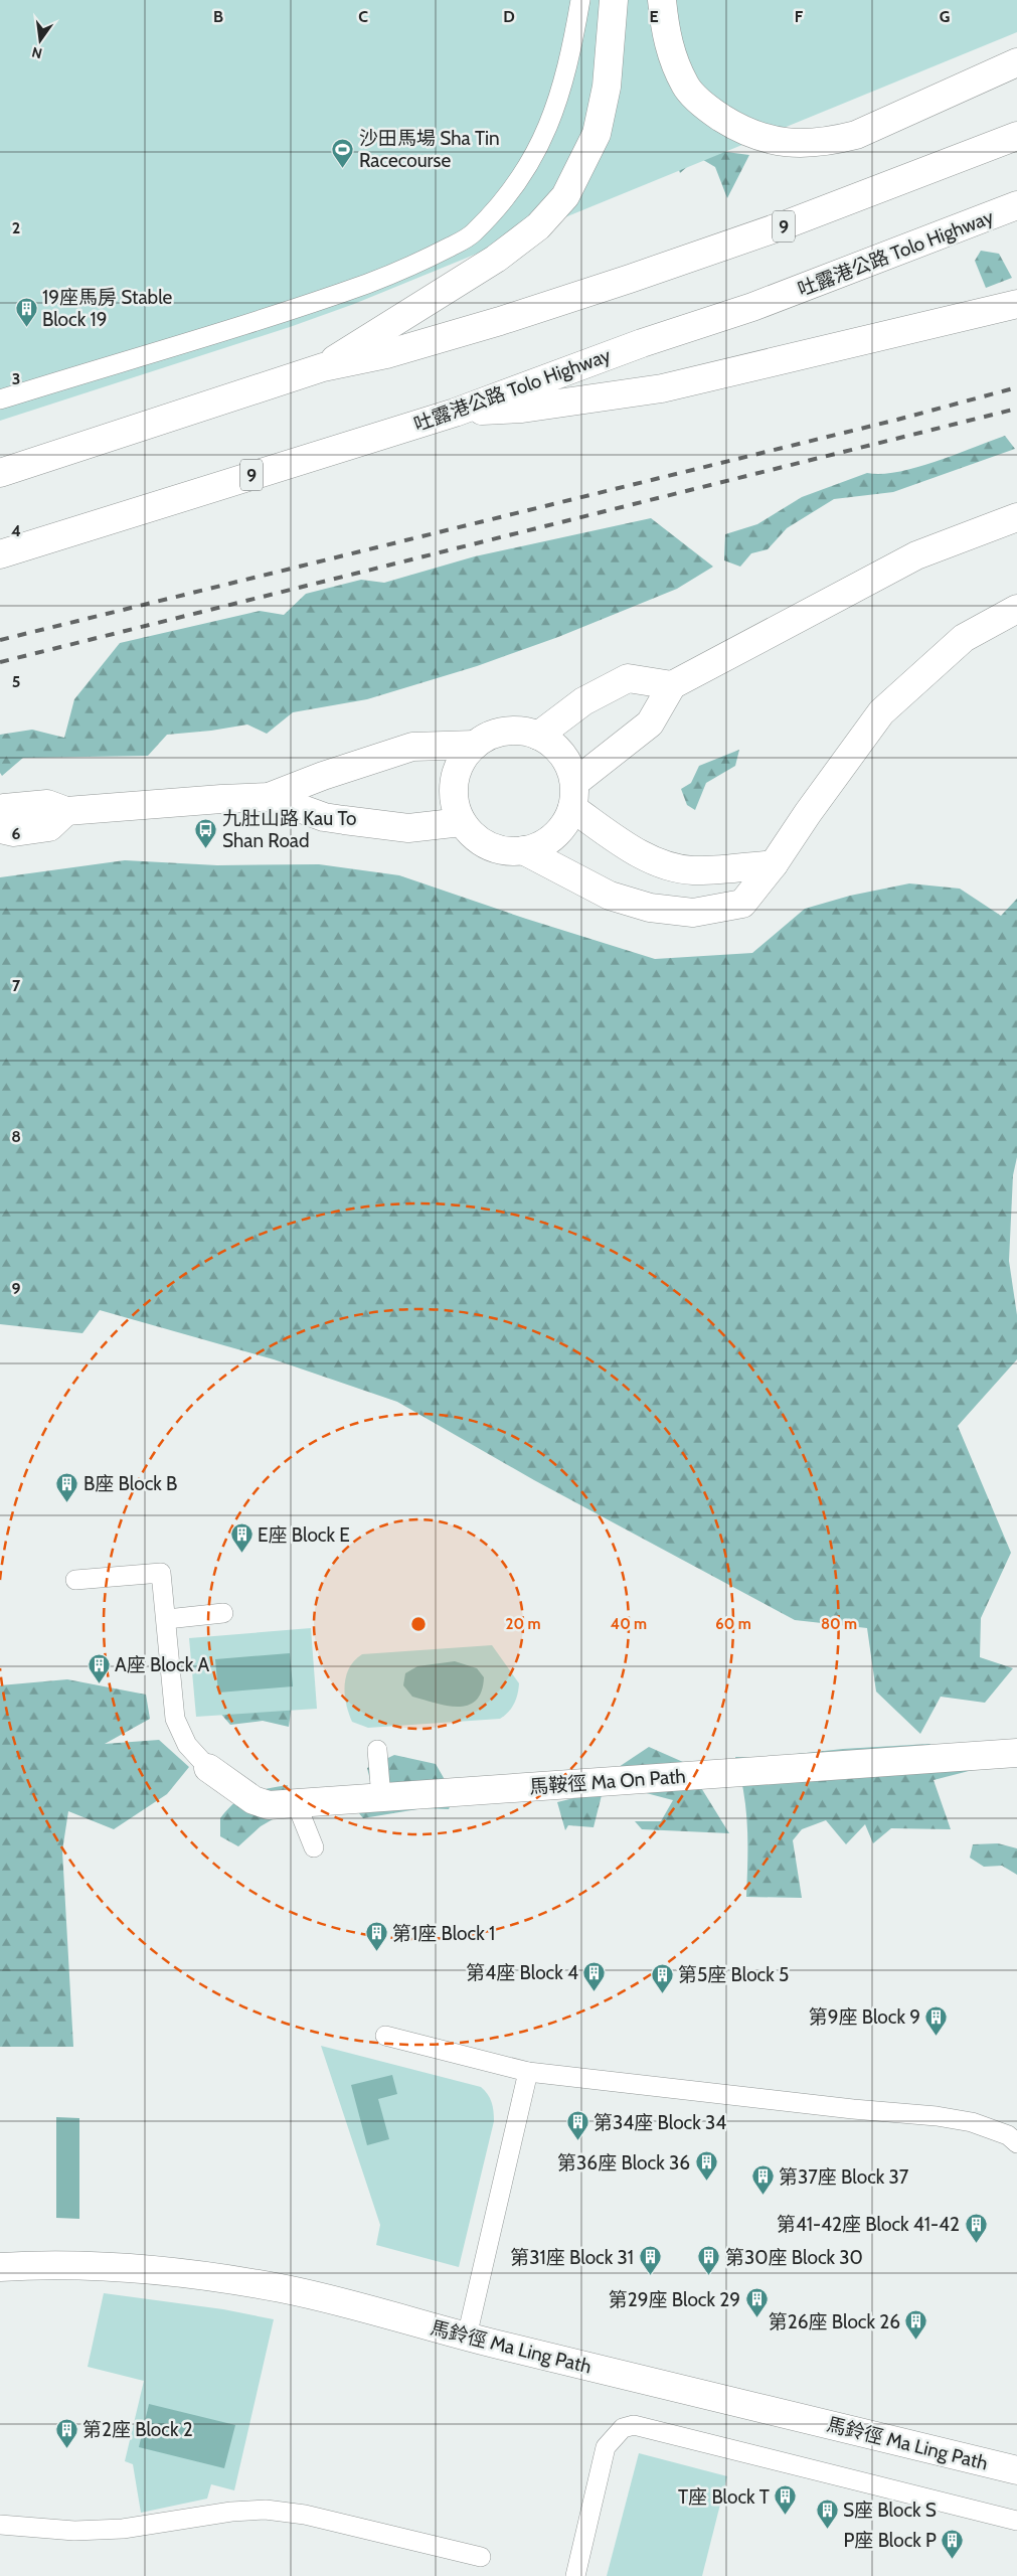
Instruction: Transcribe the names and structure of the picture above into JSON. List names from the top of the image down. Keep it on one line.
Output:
{"streets":{"main road":["9","吐露港公路 Tolo Highway","馬鞍徑 Ma On Path","馬鈴徑 Ma Ling Path"]},"places":{"sports":["沙田馬場 Sha Tin Racecourse"],"building":["19座馬房 Stable Block 19","B座 Block B","E座 Block E","A座 Block A","第1座 Block 1","第4座 Block 4","第5座 Block 5","第9座 Block 9","第34座 Block 34","第36座 Block 36","第37座 Block 37","第41-42座 Block 41-42","第31座 Block 31","第30座 Block 30","第29座 Block 29","第26座 Block 26","第2座 Block 2","T座 Block T","S座 Block S","P座 Block P"],"bus stop":["九肚山路 Kau To Shan Road"]},"north":"bottom","grid":{"columns":["B","C","D","E","F","G"],"rows":["2","3","4","5","6","7","8","9"]},"rings":["20 m","40 m","60 m","80 m"]}
